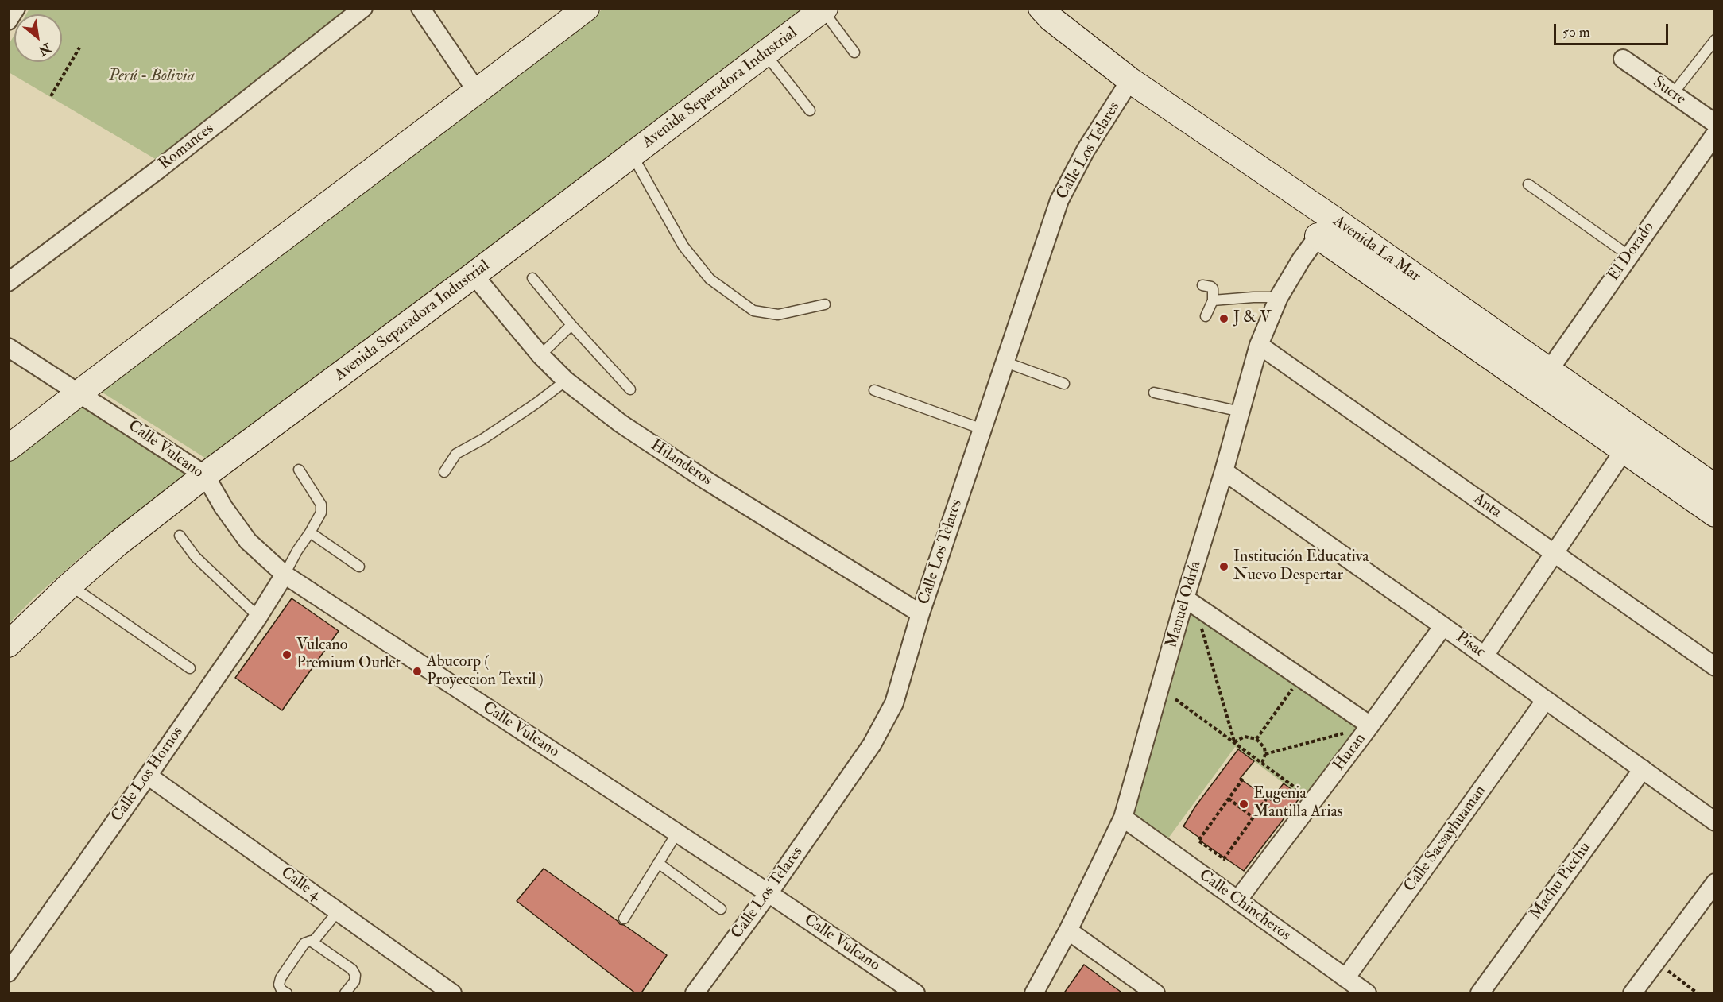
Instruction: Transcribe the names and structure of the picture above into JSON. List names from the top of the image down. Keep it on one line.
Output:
{"streets":{"main road":["Avenida Separadora Industrial","Avenida La Mar"],"street":["Sucre","Romances","Calle Los Telares","El Dorado","Calle Vulcano","Hilanderos","Anta","Manuel Odría","Pisac","Huran","Calle Los Hornos","Calle Sacsayhuaman","Machu Picchu","Calle 4","Calle Chincheros"]},"crossings":[["Avenida Separadora Industrial","Calle Vulcano"],["Avenida Separadora Industrial","Hilanderos"],["Calle Los Telares","Avenida La Mar"],["Calle Los Telares","Calle Vulcano"],["Calle Los Telares","Hilanderos"],["Avenida La Mar","El Dorado"],["Avenida La Mar","Manuel Odría"],["Calle Vulcano","Calle Los Hornos"],["Anta","Manuel Odría"],["Manuel Odría","Pisac"],["Manuel Odría","Calle Chincheros"],["Pisac","Huran"],["Pisac","Calle Sacsayhuaman"],["Pisac","Machu Picchu"],["Huran","Calle Chincheros"],["Calle Los Hornos","Calle 4"],["Calle Sacsayhuaman","Calle Chincheros"]],"parks":["Perú - Bolivia"],"places":["J & V","Institución Educativa Nuevo Despertar","Vulcano Premium Outlet","Abucorp ( Proyeccion Textil )","Eugenia Mantilla Arias"],"scale_bar":"50 m","north":"bottom right"}
